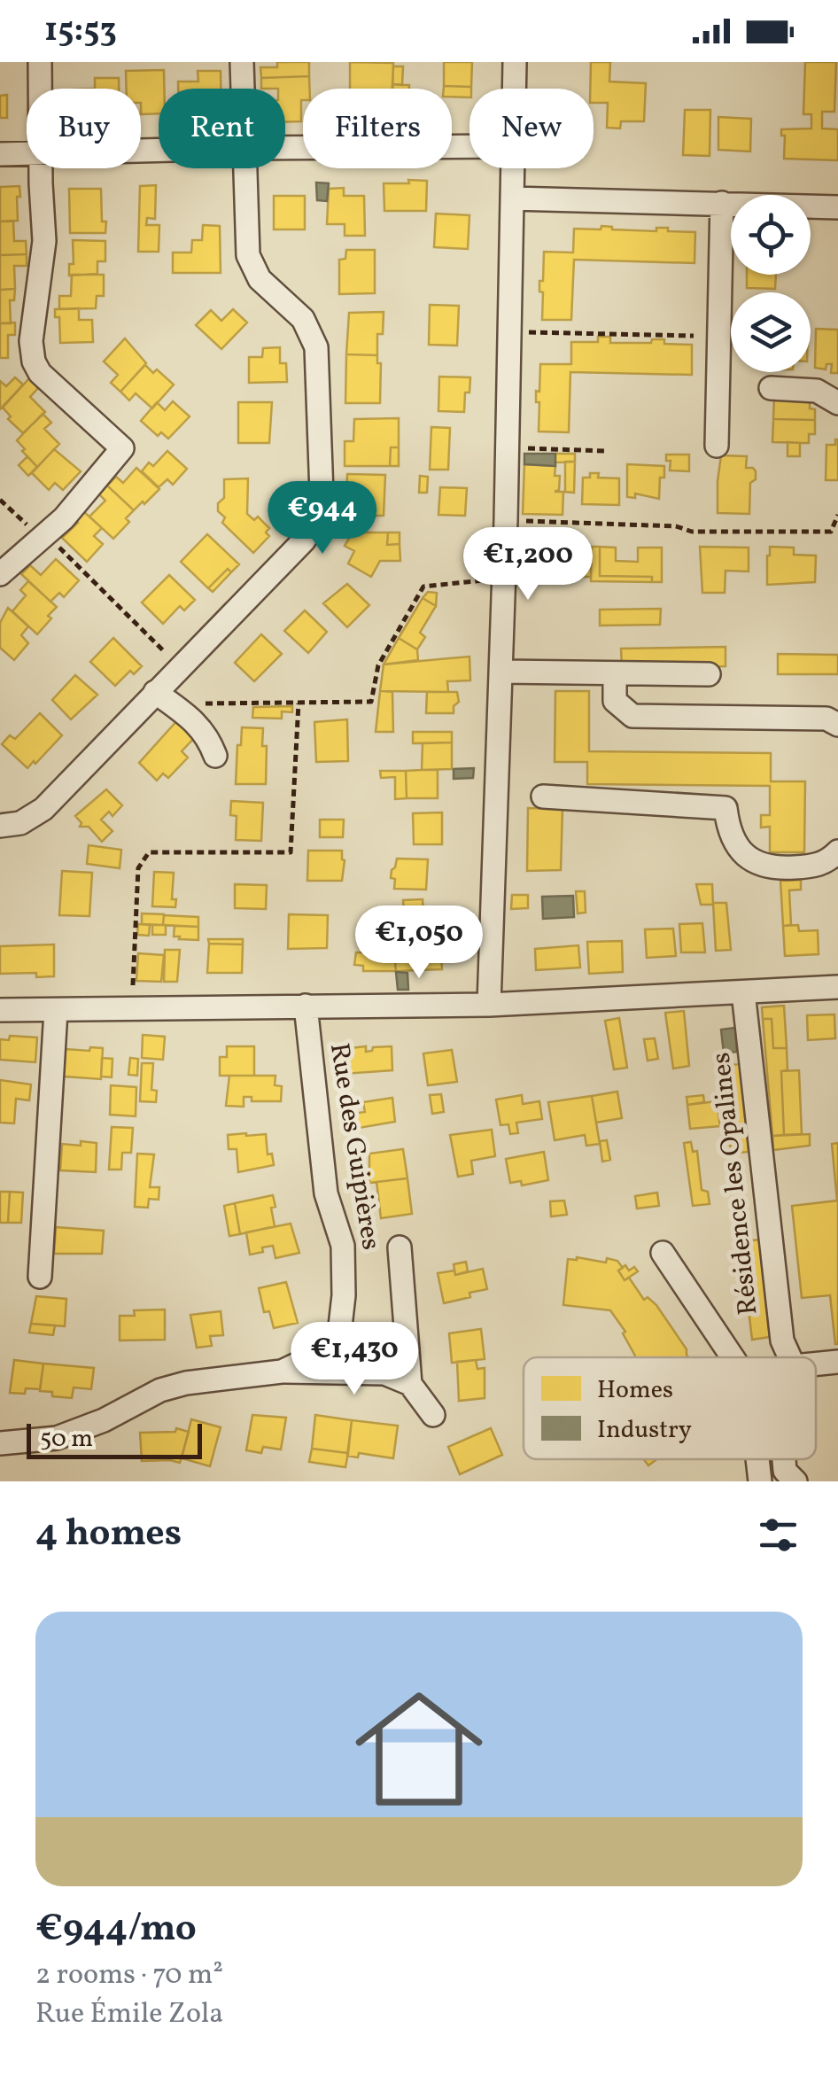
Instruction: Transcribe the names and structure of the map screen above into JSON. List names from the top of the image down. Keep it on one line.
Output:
{"streets":{"street":["Rue des Guipières","Résidence les Opalines"]},"legend":["Homes","Industry"],"scale_bar":"50 m","page":{"status":"15:53","chip":["Buy","Rent","Filters","New"],"price":["€944","€1,200","€1,050","€1,430"],"scale":"50 m","heading":"4 homes","list":[{"name":"€944/mo","note":"2 rooms · 70 m² · Rue Émile Zola"}]}}
